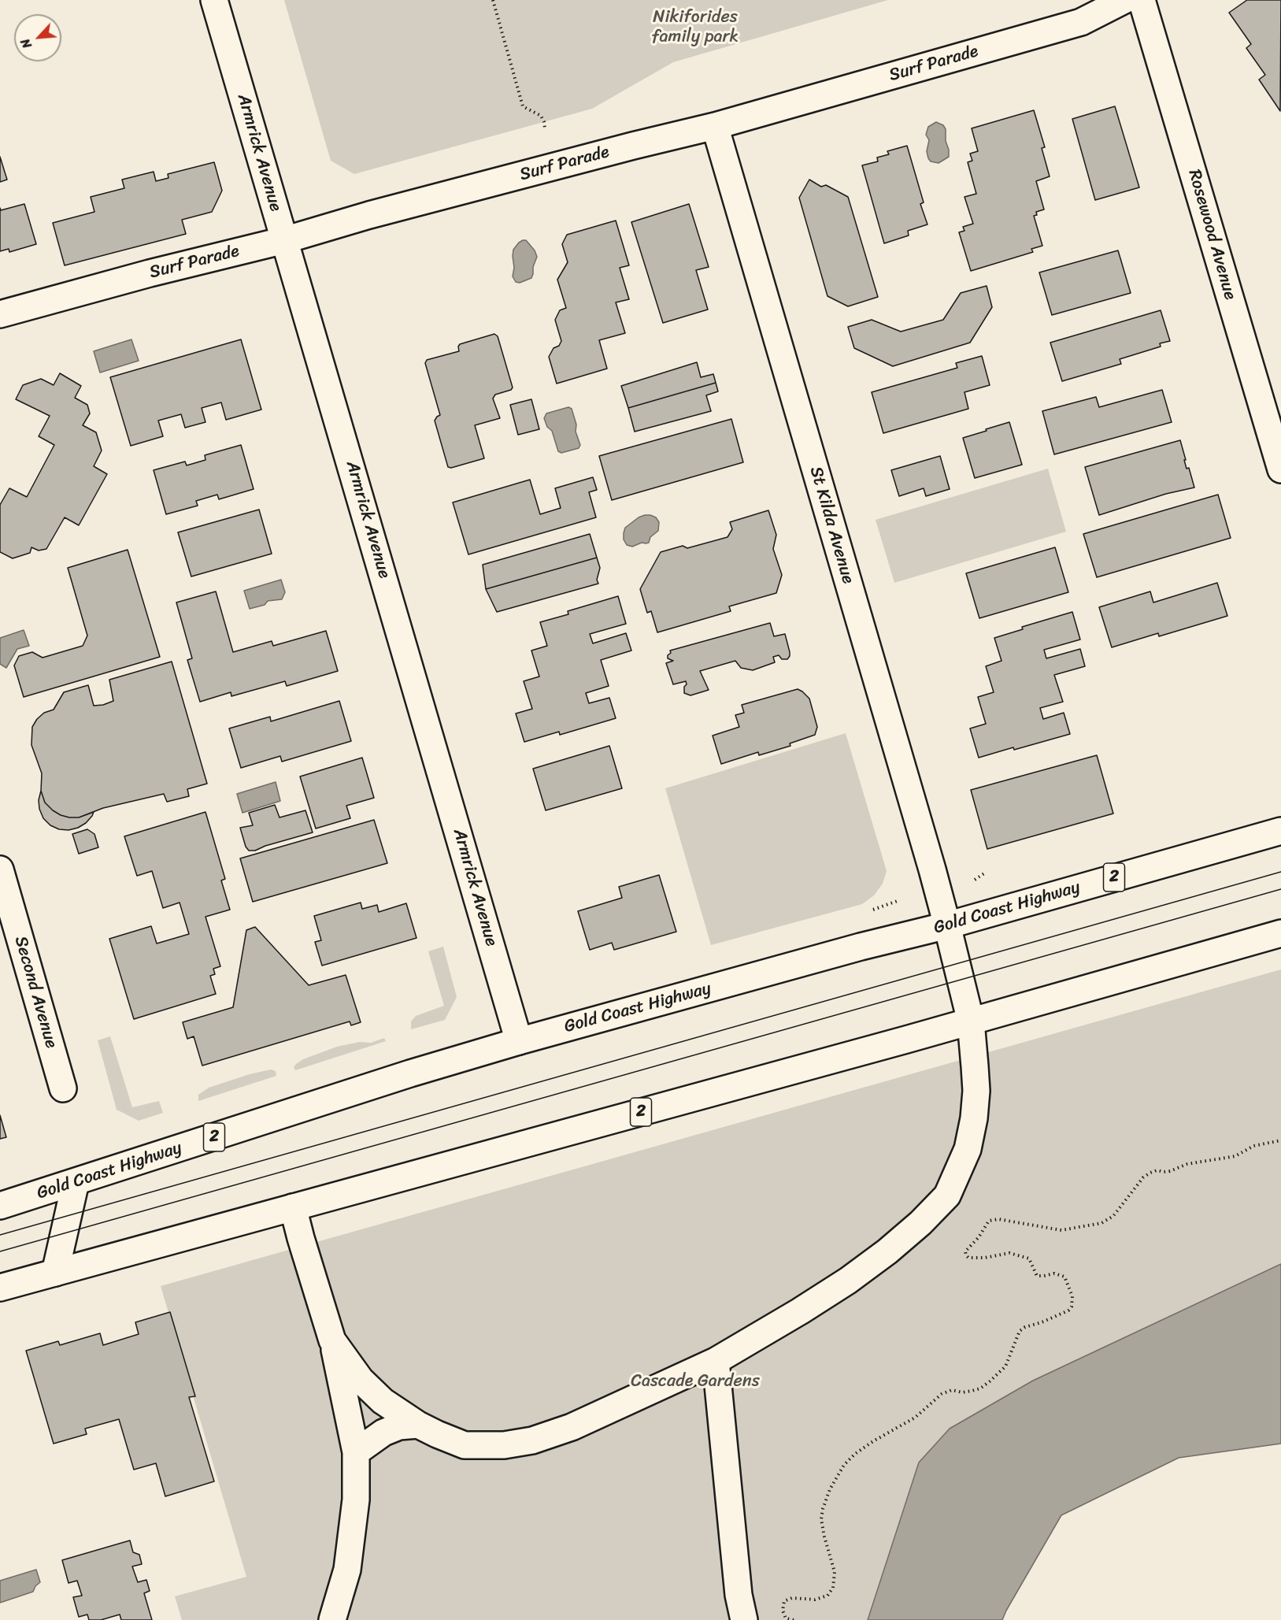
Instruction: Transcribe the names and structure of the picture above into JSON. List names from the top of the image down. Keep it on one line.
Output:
{"streets":{"main road":["Surf Parade","Armrick Avenue","Rosewood Avenue","St Kilda Avenue","2","Gold Coast Highway","Second Avenue"]},"crossings":[["Surf Parade","Armrick Avenue"],["Surf Parade","St Kilda Avenue"],["Armrick Avenue","Gold Coast Highway"],["St Kilda Avenue","2"],["St Kilda Avenue","Gold Coast Highway"]],"parks":["Nikiforides family park","Cascade Gardens"],"north":"bottom left"}
